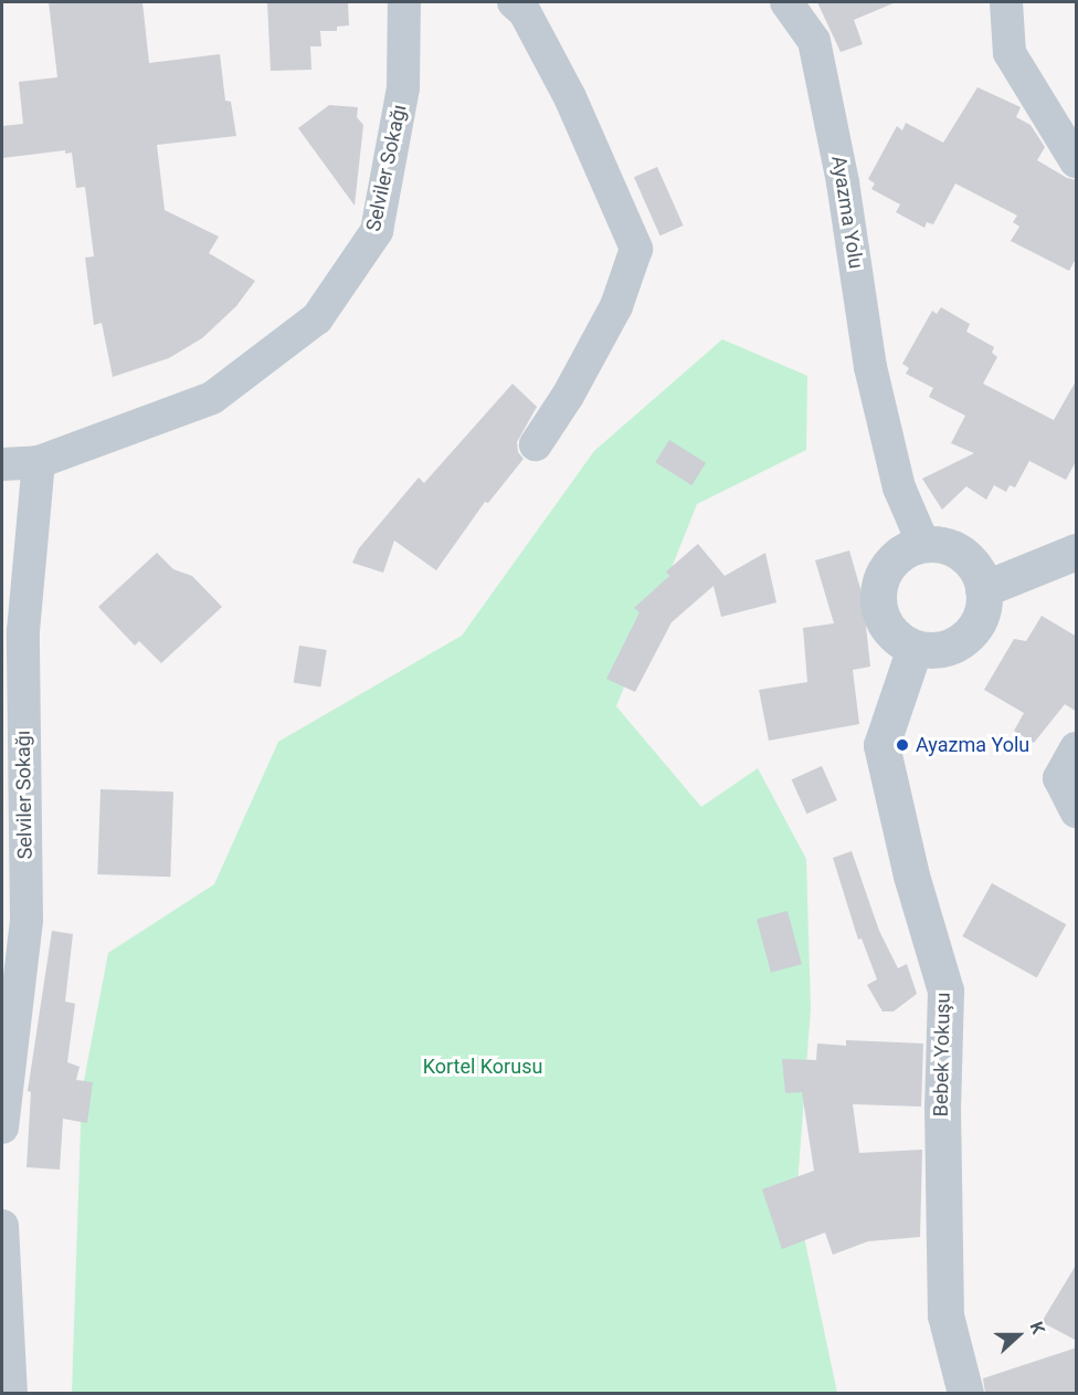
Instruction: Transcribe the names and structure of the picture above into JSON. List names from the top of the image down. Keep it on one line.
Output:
{"streets":{"street":["Selviler Sokağı","Ayazma Yolu","Bebek Yokuşu"]},"crossings":[["Ayazma Yolu","Bebek Yokuşu"]],"parks":["Kortel Korusu"],"places":["Ayazma Yolu"],"north":"right"}
